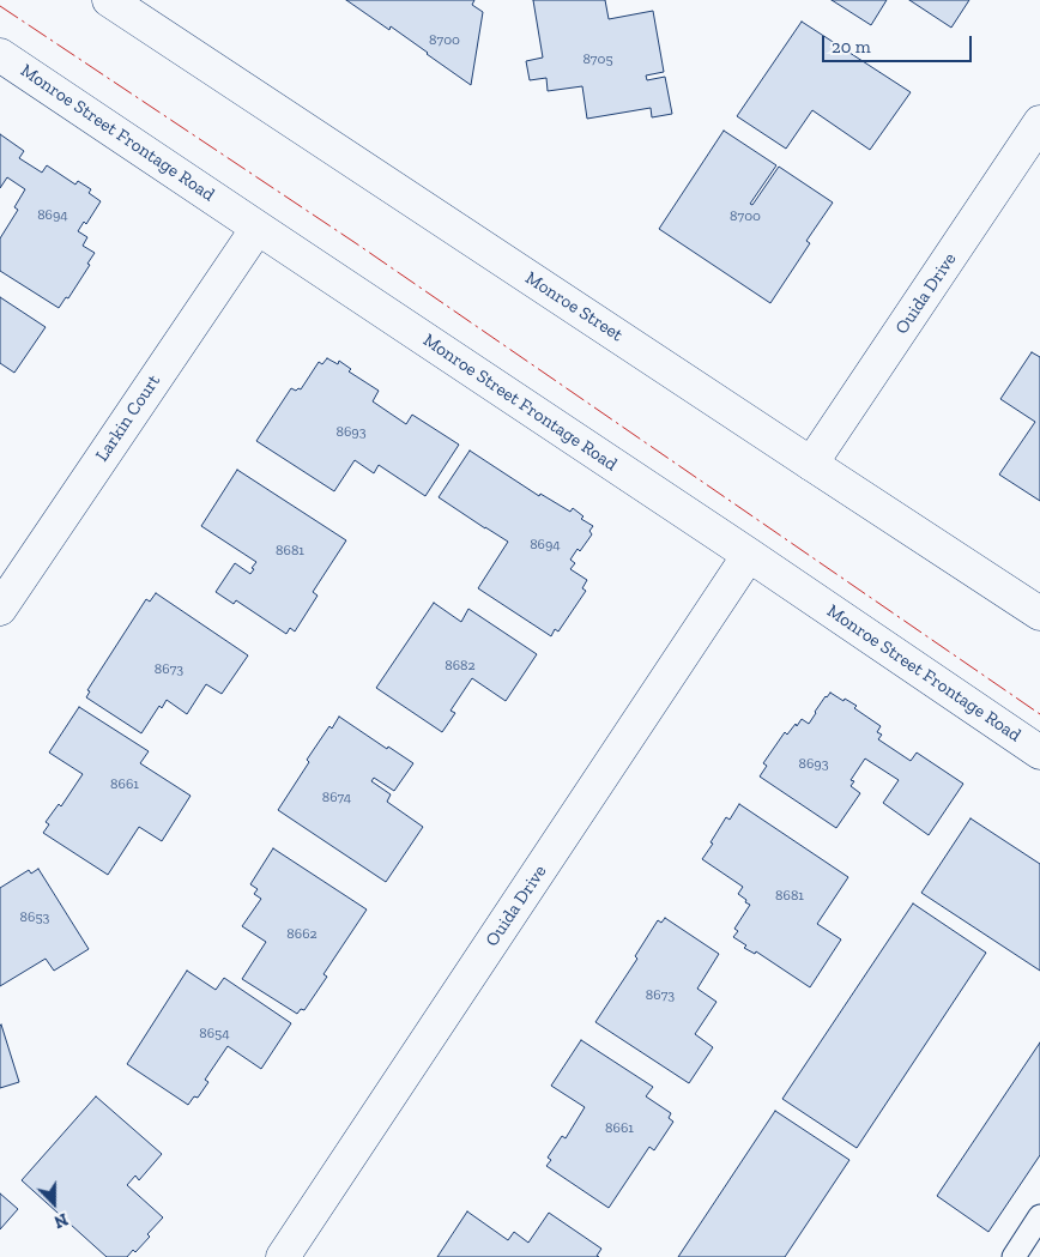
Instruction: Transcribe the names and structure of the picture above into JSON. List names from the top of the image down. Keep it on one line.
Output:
{"streets":{"street":["Monroe Street Frontage Road","Ouida Drive","Monroe Street","Larkin Court"]},"crossings":[["Monroe Street Frontage Road","Ouida Drive"],["Monroe Street Frontage Road","Larkin Court"],["Ouida Drive","Monroe Street"]],"house_numbers":["8700","8705","8694","8700","8693","8694","8681","8682","8673","8693","8661","8674","8681","8653","8662","8673","8654","8661"],"scale_bar":"20 m","north":"bottom"}
